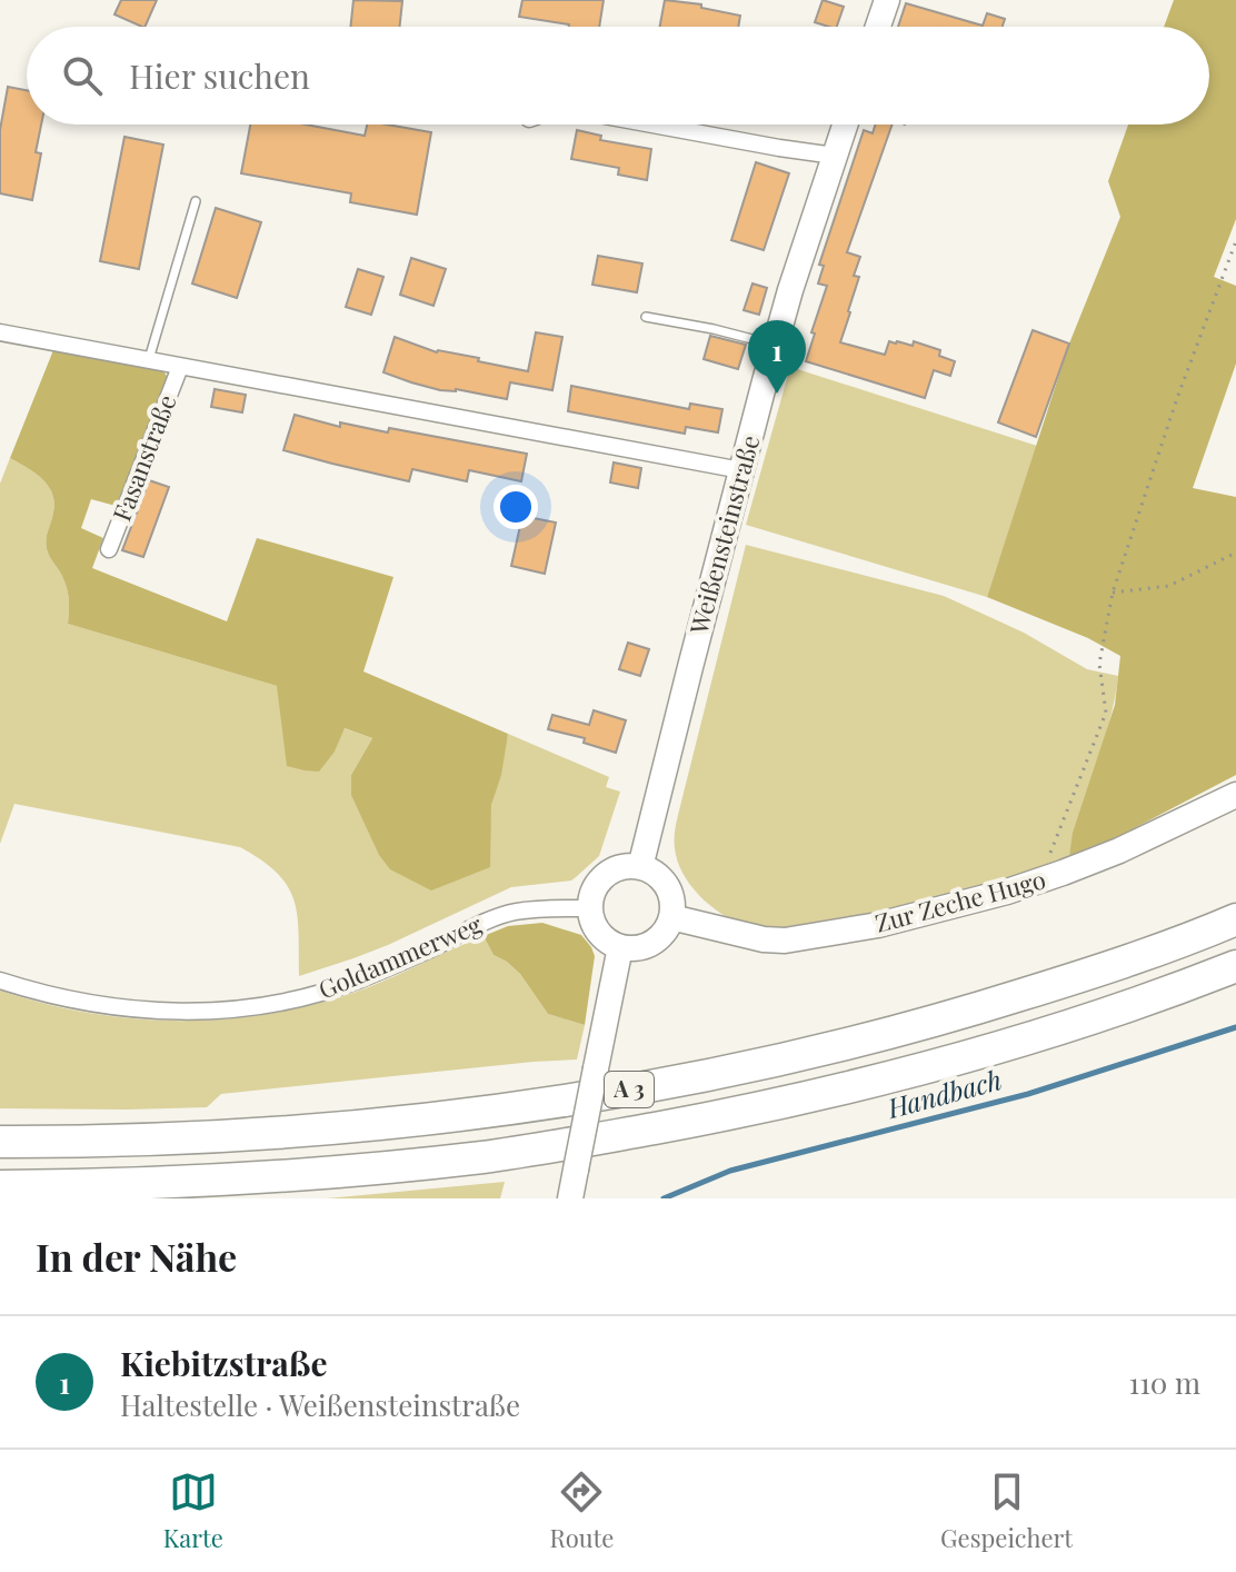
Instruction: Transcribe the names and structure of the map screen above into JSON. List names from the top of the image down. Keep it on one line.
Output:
{"streets":{"highway":["A 3"],"street":["Fasanstraße","Weißensteinstraße","Zur Zeche Hugo","Goldammerweg"]},"crossings":[["Weißensteinstraße","Zur Zeche Hugo"],["Weißensteinstraße","Goldammerweg"],["Zur Zeche Hugo","Goldammerweg"]],"water":["Handbach"],"page":{"search":"Hier suchen","pins":"1","heading":"In der Nähe","list":[{"mark":"1","name":"Kiebitzstraße","note":"Haltestelle · Weißensteinstraße","value":"110 m"}],"nav":["Karte","Route","Gespeichert"]}}
